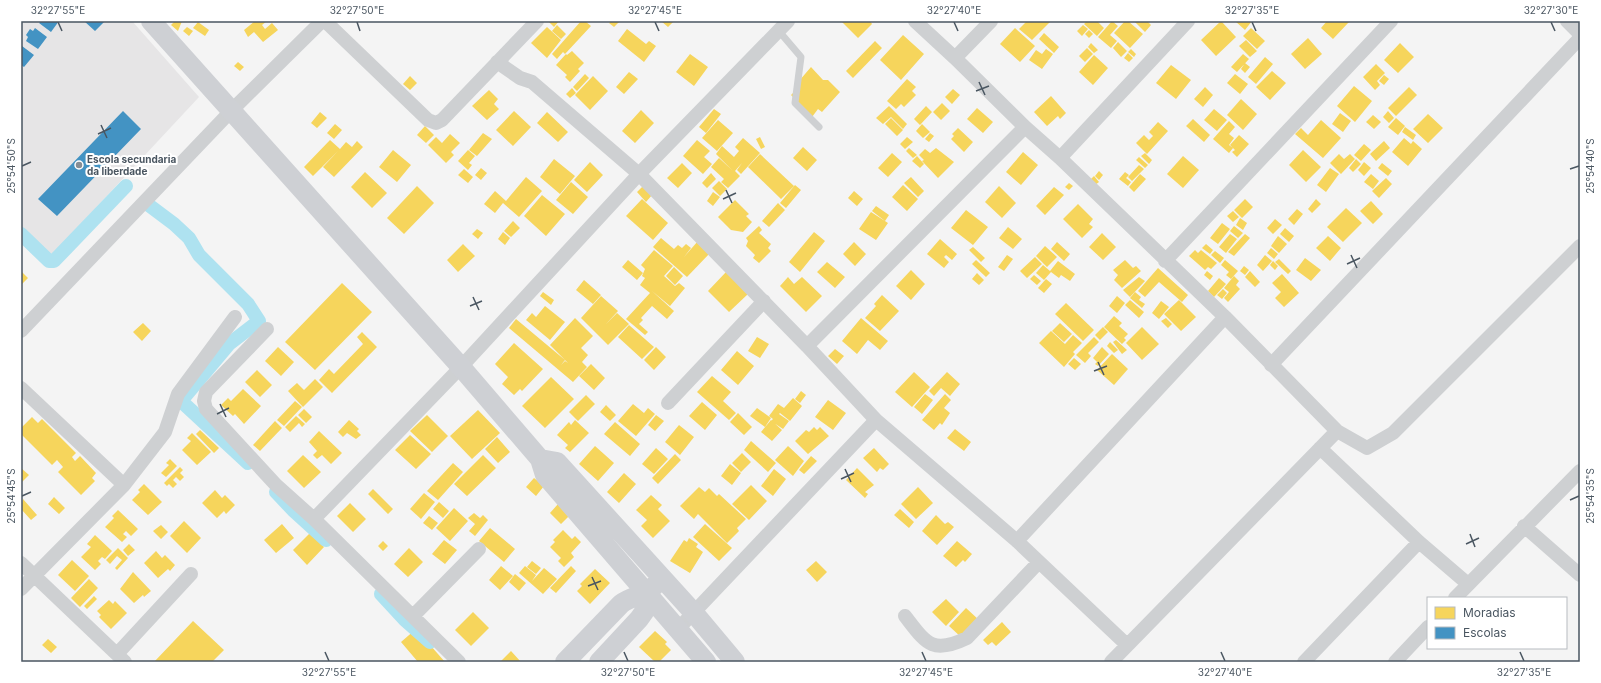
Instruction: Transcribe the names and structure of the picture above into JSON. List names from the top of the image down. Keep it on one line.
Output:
{"places":["Escola secundaria da liberdade"],"legend":["Moradias","Escolas"],"coordinates":["32°27'55\"E","32°27'50\"E","32°27'45\"E","32°27'40\"E","32°27'35\"E","32°27'30\"E","25°54'40\"S","25°54'50\"S","25°54'35\"S","25°54'45\"S"]}
